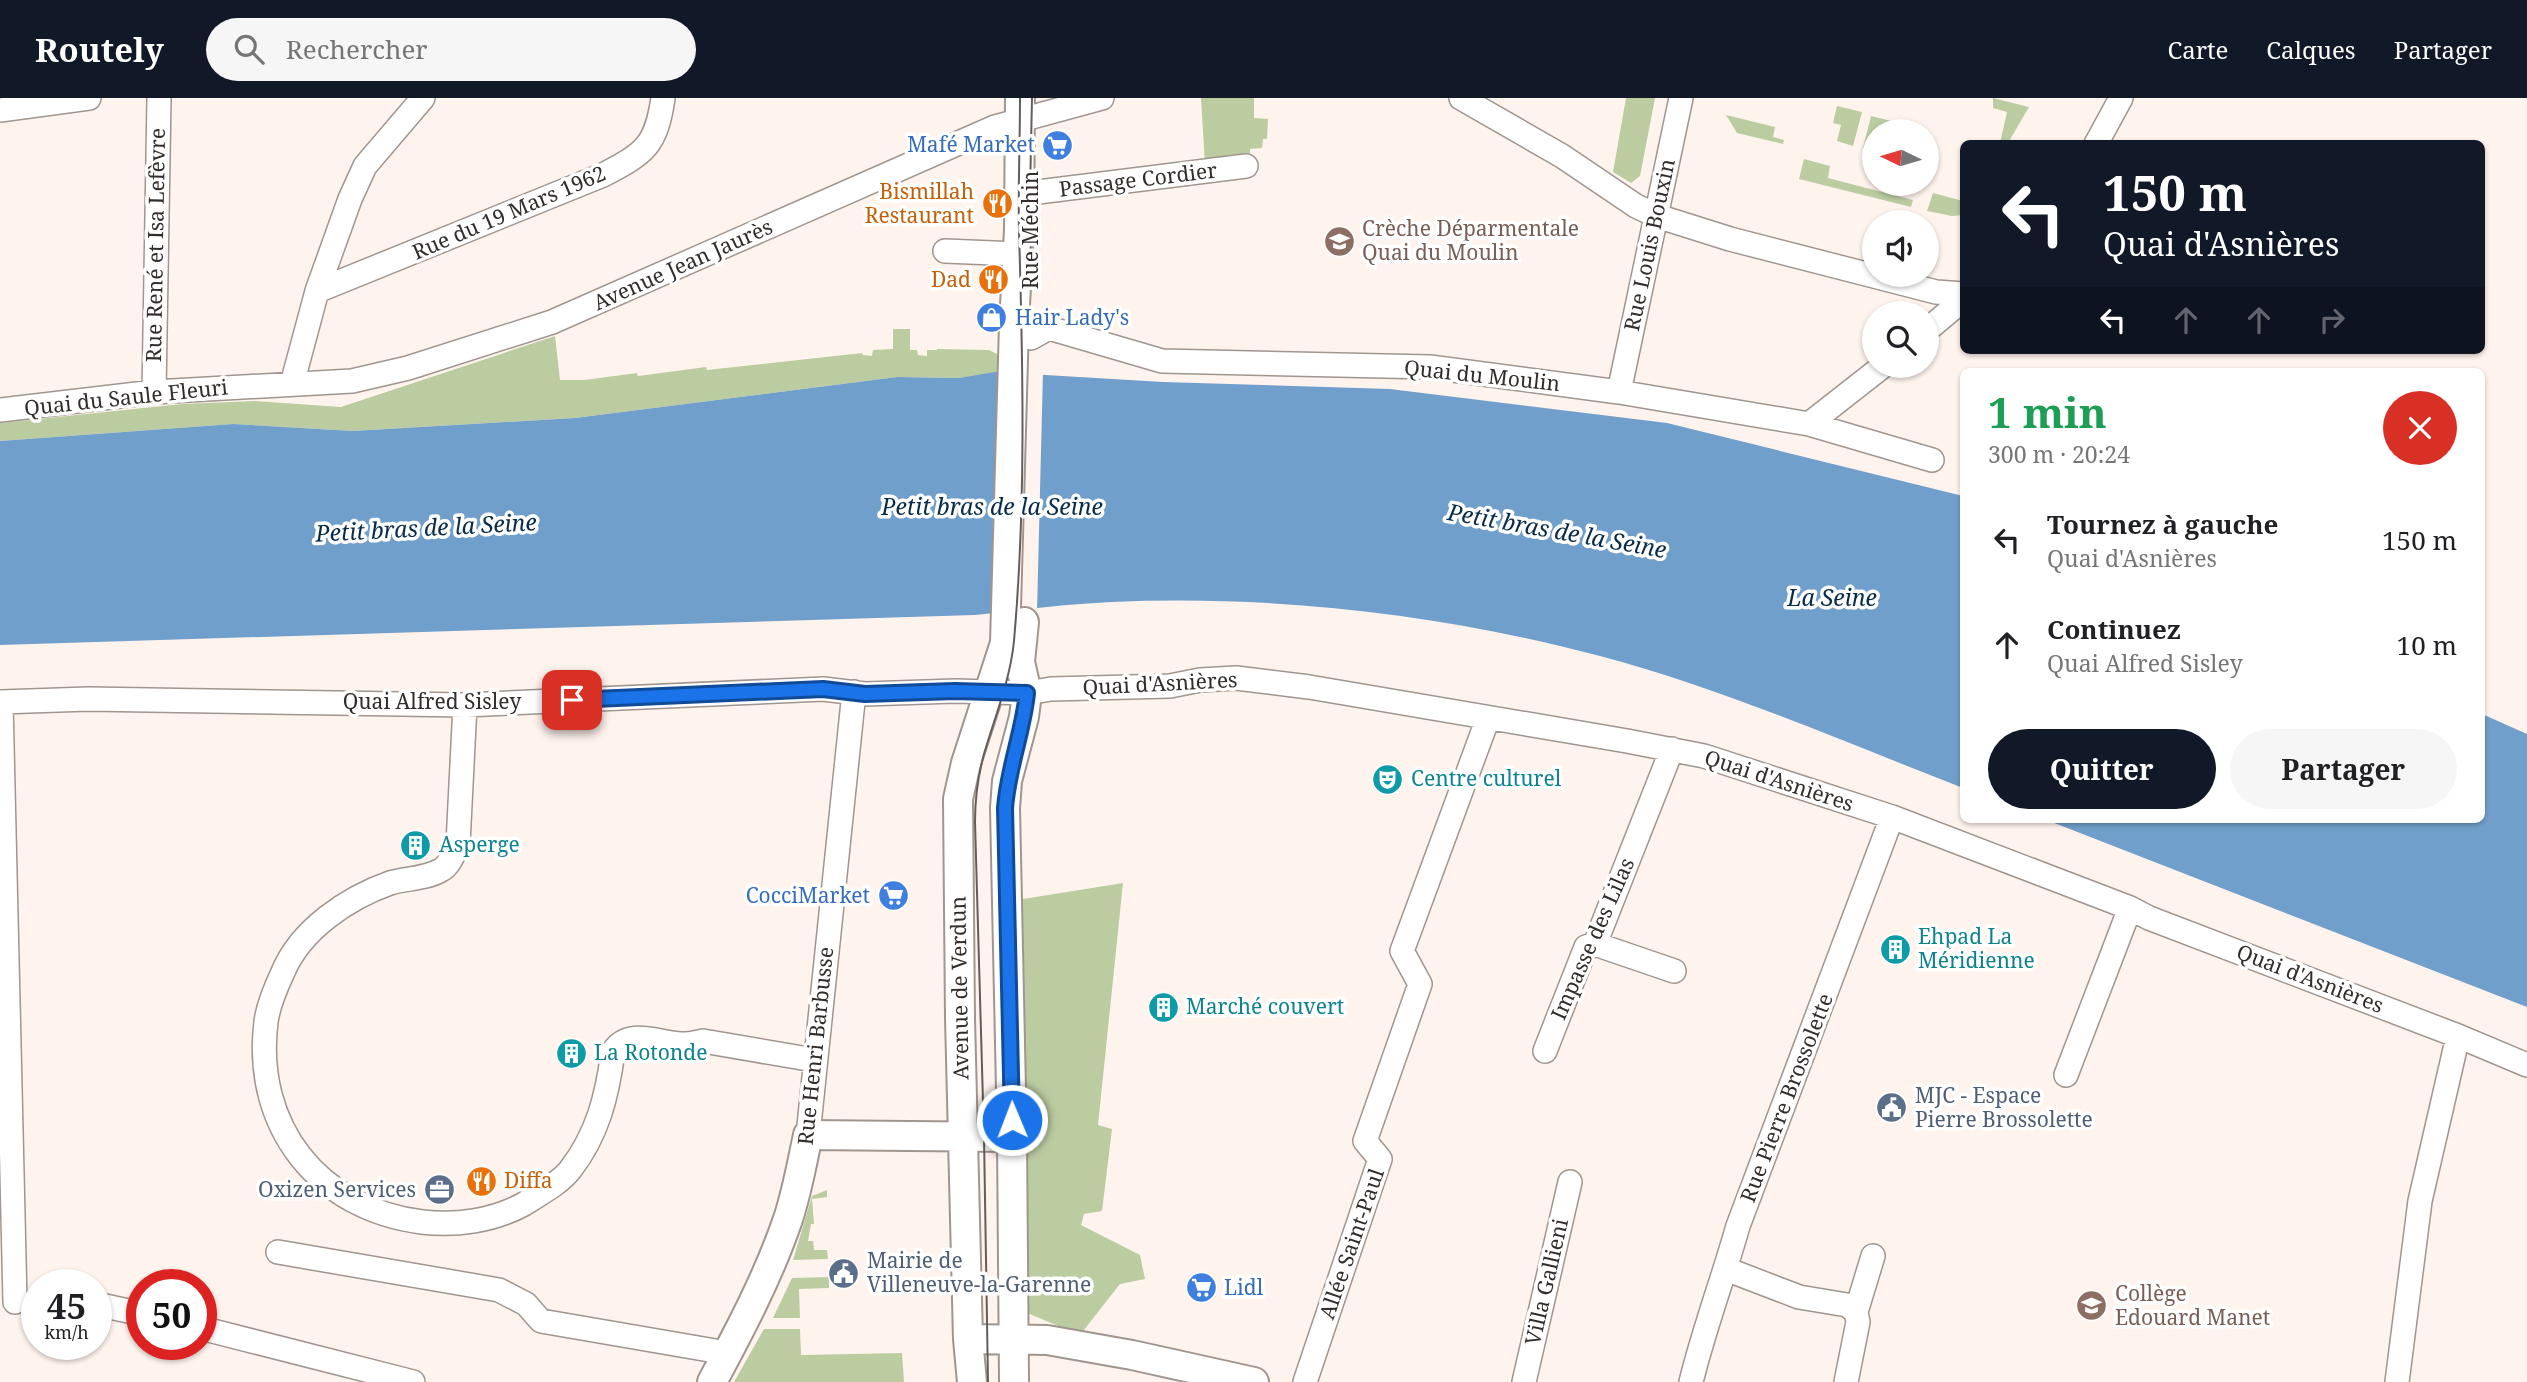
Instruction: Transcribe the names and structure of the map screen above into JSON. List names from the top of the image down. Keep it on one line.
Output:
{"streets":{"main road":["Rue Méchin","Avenue de Verdun","Rue Henri Barbusse"],"street":["Passage Cordier","Rue du 19 Mars 1962","Rue René et Isa Lefèvre","Rue Louis Bouxin","Avenue Jean Jaurès","Quai du Moulin","Quai du Saule Fleuri","Quai d'Asnières","Quai Alfred Sisley","Impasse des Lilas","Rue Pierre Brossolette","Allée Saint-Paul","Villa Gallieni"]},"crossings":[["Passage Cordier","Rue Méchin"],["Rue Méchin","Avenue Jean Jaurès"],["Rue Méchin","Quai du Moulin"],["Rue René et Isa Lefèvre","Quai du Saule Fleuri"],["Rue Louis Bouxin","Quai du Moulin"],["Avenue Jean Jaurès","Quai du Saule Fleuri"],["Quai d'Asnières","Quai Alfred Sisley"],["Quai d'Asnières","Impasse des Lilas"],["Quai d'Asnières","Avenue de Verdun"],["Quai d'Asnières","Rue Pierre Brossolette"],["Quai d'Asnières","Allée Saint-Paul"],["Quai Alfred Sisley","Avenue de Verdun"],["Quai Alfred Sisley","Rue Henri Barbusse"]],"water":["Petit bras de la Seine","La Seine"],"places":{"supermarket":["Mafé Market","CocciMarket","Lidl"],"restaurant":["Bismillah Restaurant","Dad","Diffa"],"school or university":["Crèche Déparmentale Quai du Moulin","Collège Edouard Manet"],"shop":["Hair Lady's"],"theatre":["Centre culturel"],"building":["Asperge","Ehpad La Méridienne","Marché couvert","La Rotonde"],"public building":["MJC - Espace Pierre Brossolette","Mairie de Villeneuve-la-Garenne"],"office":["Oxizen Services"]},"north":"left","page":{"header":"Routely","search":"Rechercher","nav":["Carte","Calques","Partager"],"turn":["150 m","Quai d'Asnières"],"heading":["1 min","300 m · 20:24"],"list":[{"name":"Tournez à gauche","note":"Quai d'Asnières","value":"150 m"},{"name":"Continuez","note":"Quai Alfred Sisley","value":"10 m"}],"buttons":["Quitter","Partager"],"speed":"45 km/h","limit":"50"}}
